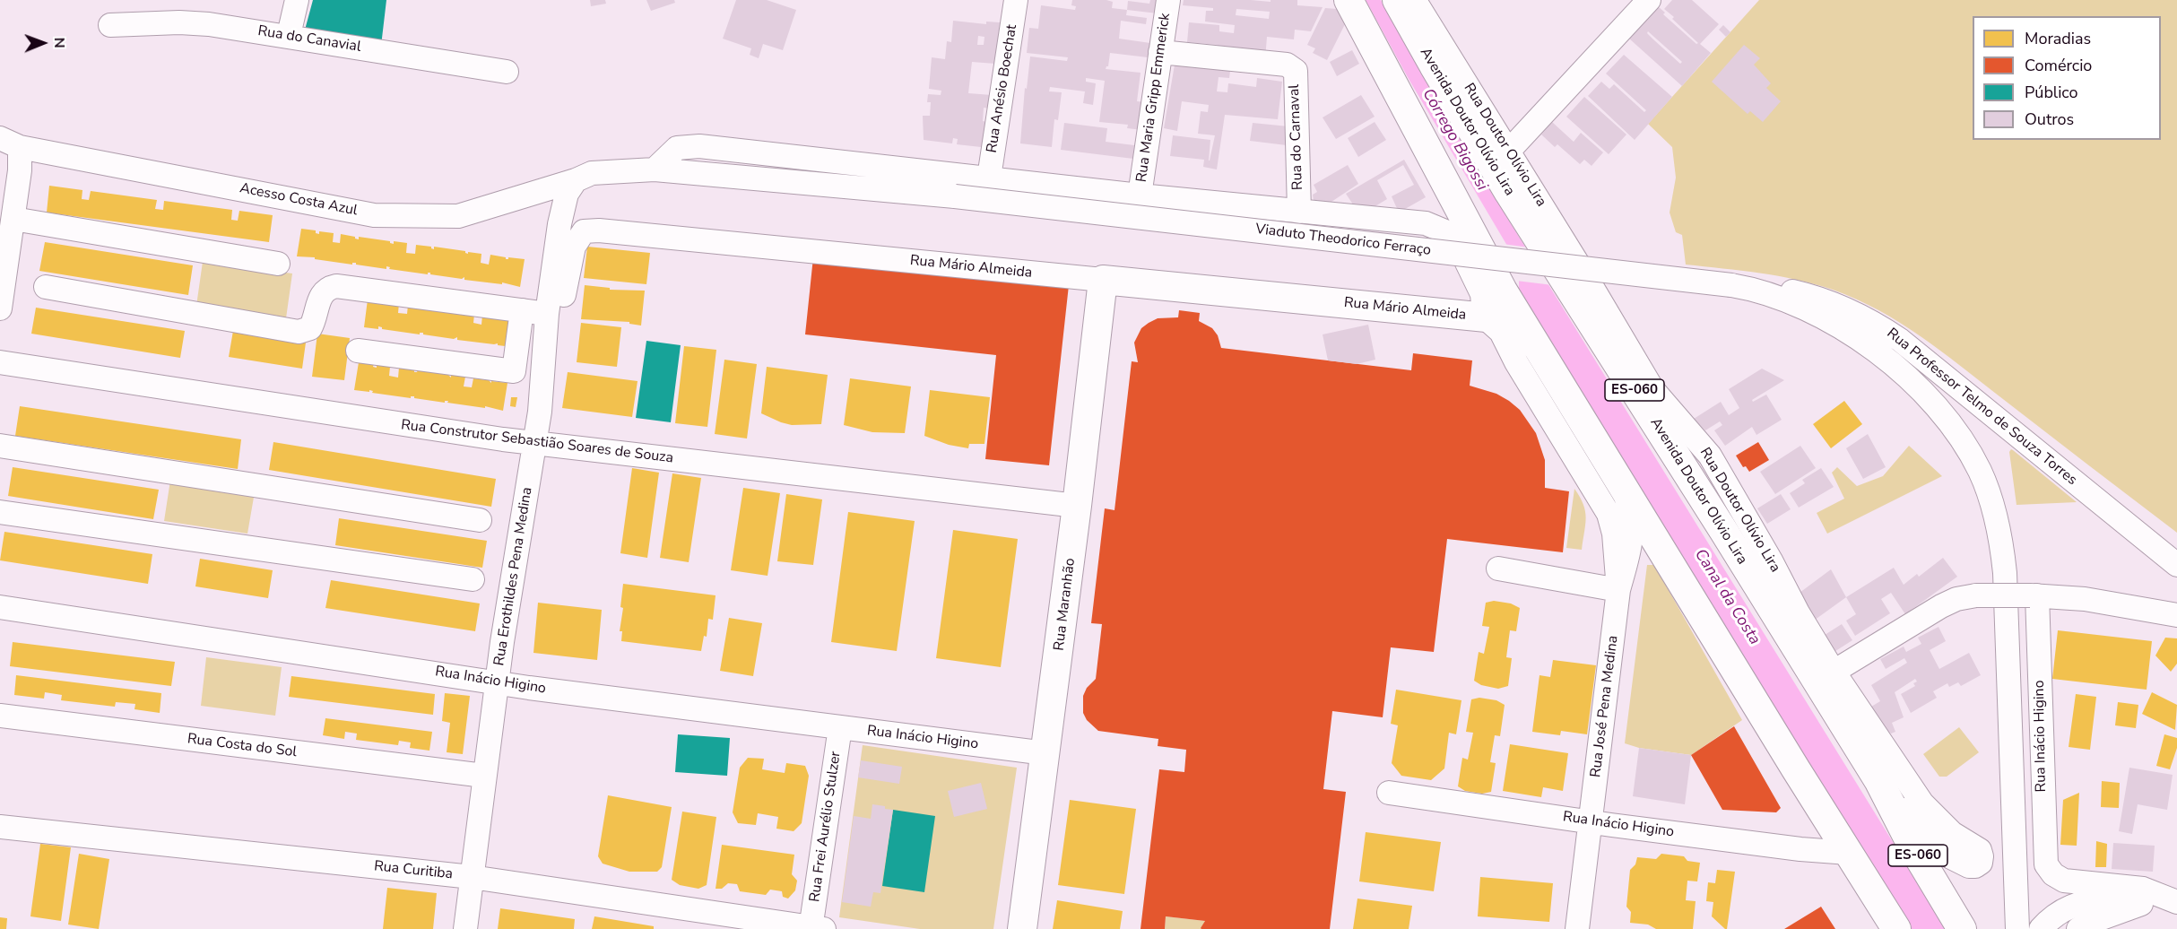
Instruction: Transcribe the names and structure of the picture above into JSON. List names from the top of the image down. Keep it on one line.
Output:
{"streets":{"main road":["Avenida Doutor Olívio Lira","Rua Mário Almeida","ES-060","Rua Maranhão"],"street":["Rua do Canavial","Rua Anésio Boechat","Rua Maria Gripp Emmerick","Rua do Carnaval","Rua Doutor Olívio Lira","Acesso Costa Azul","Viaduto Theodorico Ferraço","Rua Professor Telmo de Souza Torres","Rua Construtor Sebastião Soares de Souza","Rua Erothildes Pena Medina","Rua Inácio Higino","Rua José Pena Medina","Rua Costa do Sol","Rua Frei Aurélio Stulzer","Rua Curitiba"]},"crossings":[["Rua Maria Gripp Emmerick","Rua do Carnaval"],["Avenida Doutor Olívio Lira","Rua Doutor Olívio Lira"],["Acesso Costa Azul","Rua Erothildes Pena Medina"],["Viaduto Theodorico Ferraço","Rua Professor Telmo de Souza Torres"],["Rua Mário Almeida","Rua Erothildes Pena Medina"],["Rua Mário Almeida","Rua Maranhão"],["Rua Construtor Sebastião Soares de Souza","Rua Erothildes Pena Medina"],["Rua Construtor Sebastião Soares de Souza","Rua Maranhão"],["Rua Erothildes Pena Medina","Rua Inácio Higino"],["Rua Erothildes Pena Medina","Rua Costa do Sol"],["Rua Erothildes Pena Medina","Rua Curitiba"],["Rua Maranhão","Rua Inácio Higino"],["Rua Inácio Higino","Rua José Pena Medina"],["Rua Inácio Higino","Rua Frei Aurélio Stulzer"],["Rua Frei Aurélio Stulzer","Rua Curitiba"]],"water":["Córrego Bigossi","Canal da Costa"],"legend":["Moradias","Comércio","Público","Outros"],"north":"right"}
